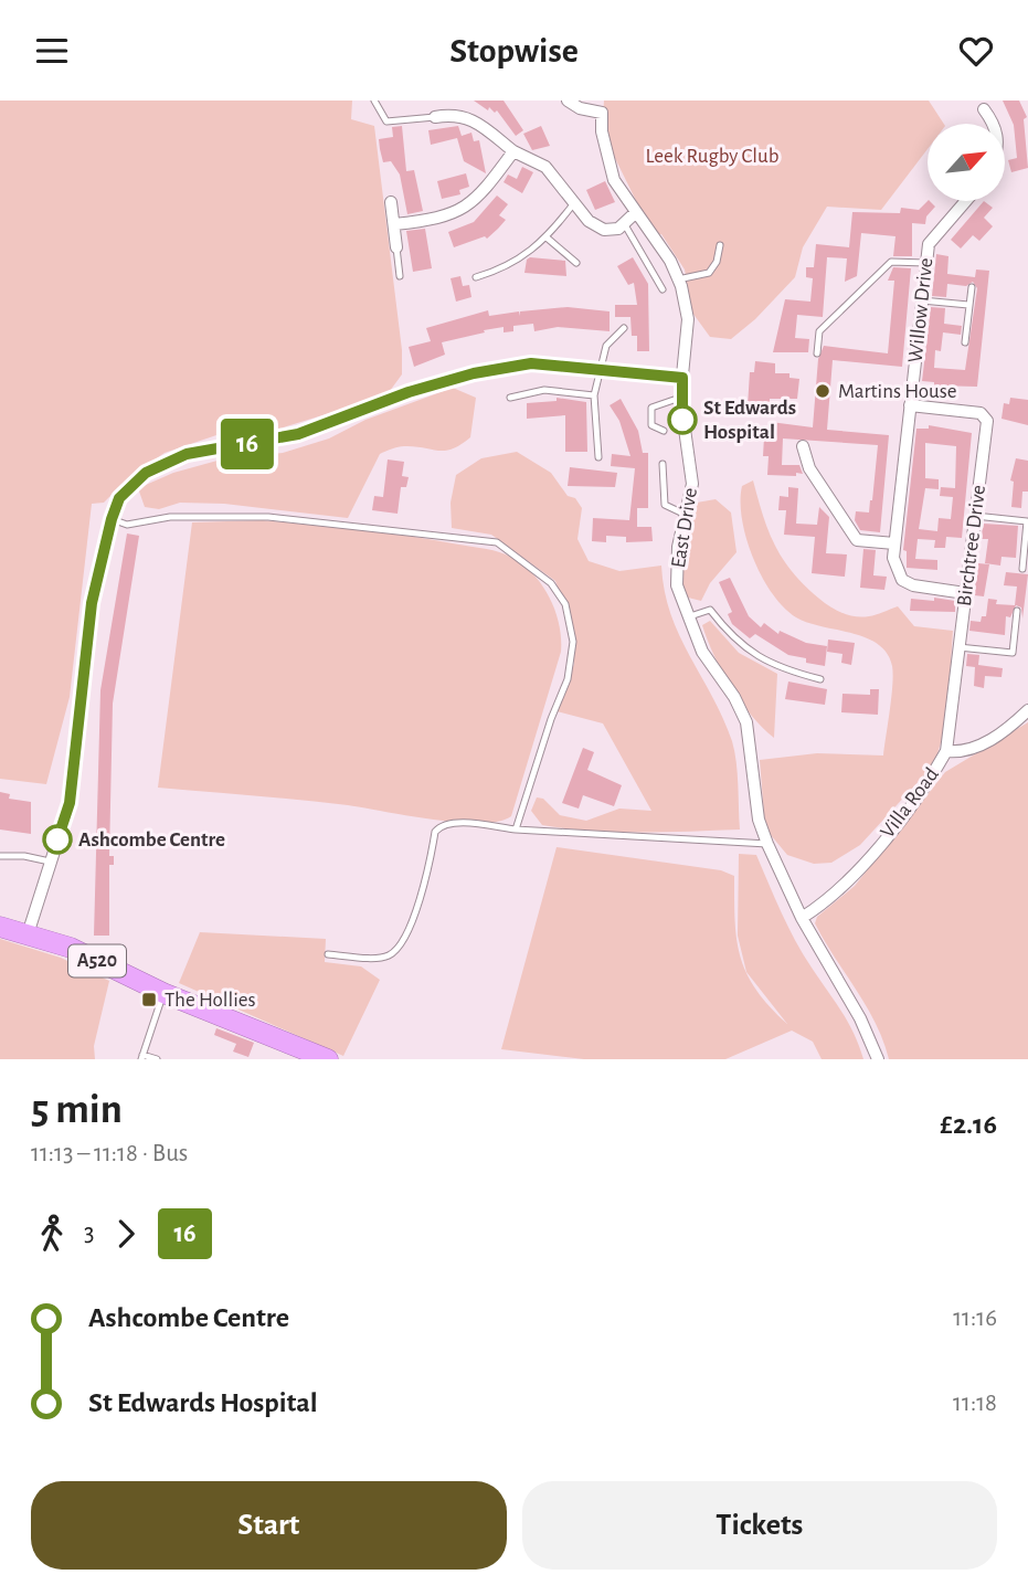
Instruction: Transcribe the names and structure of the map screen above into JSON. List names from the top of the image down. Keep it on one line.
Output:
{"streets":{"highway":["A520"],"street":["Willow Drive","East Drive","Birchtree Drive","Villa Road"]},"crossings":[["Willow Drive","Birchtree Drive"],["East Drive","Villa Road"],["Birchtree Drive","Villa Road"]],"parks":["Leek Rugby Club"],"places":{"other":["Martins House","St Edwards Hospital","Ashcombe Centre"],"transit":["The Hollies"]},"lines":["bus line 16"],"north":"top right","page":{"header":"Stopwise","on_map":"16","heading":["5 min","11:13 – 11:18 · Bus","£2.16"],"legs":["3","16"],"list":[{"name":"Ashcombe Centre","value":"11:16"},{"name":"St Edwards Hospital","value":"11:18"}],"buttons":["Start","Tickets"]}}
